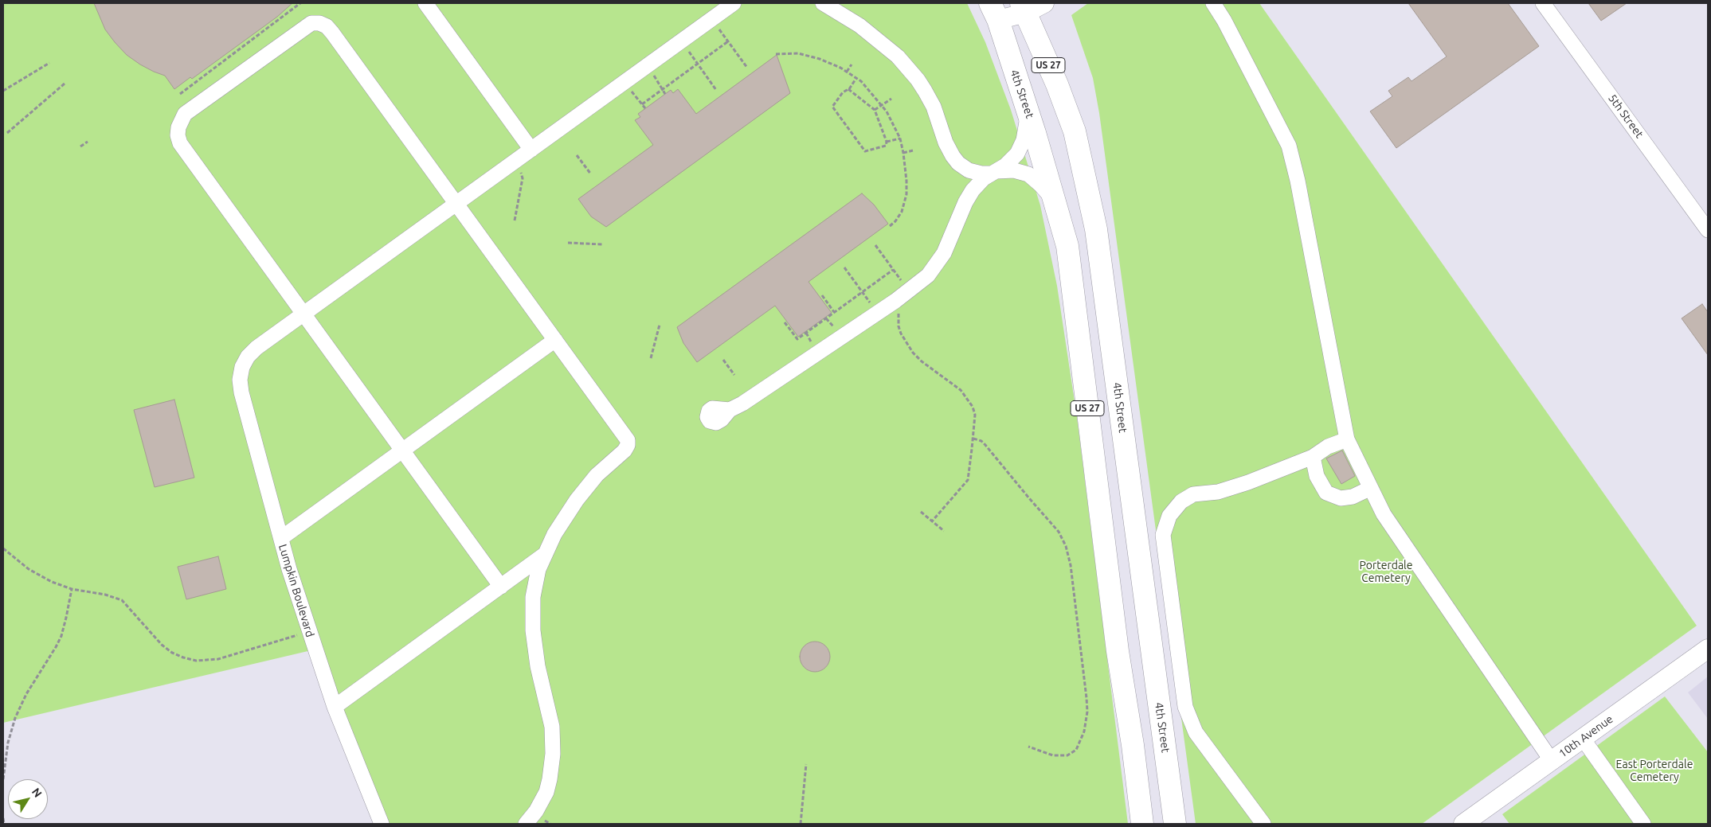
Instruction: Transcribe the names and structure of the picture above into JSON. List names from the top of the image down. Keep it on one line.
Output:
{"streets":{"highway":["US 27","4th Street"],"main road":["10th Avenue"],"street":["5th Street","Lumpkin Boulevard"]},"parks":["Porterdale Cemetery","East Porterdale Cemetery"],"north":"top right"}
